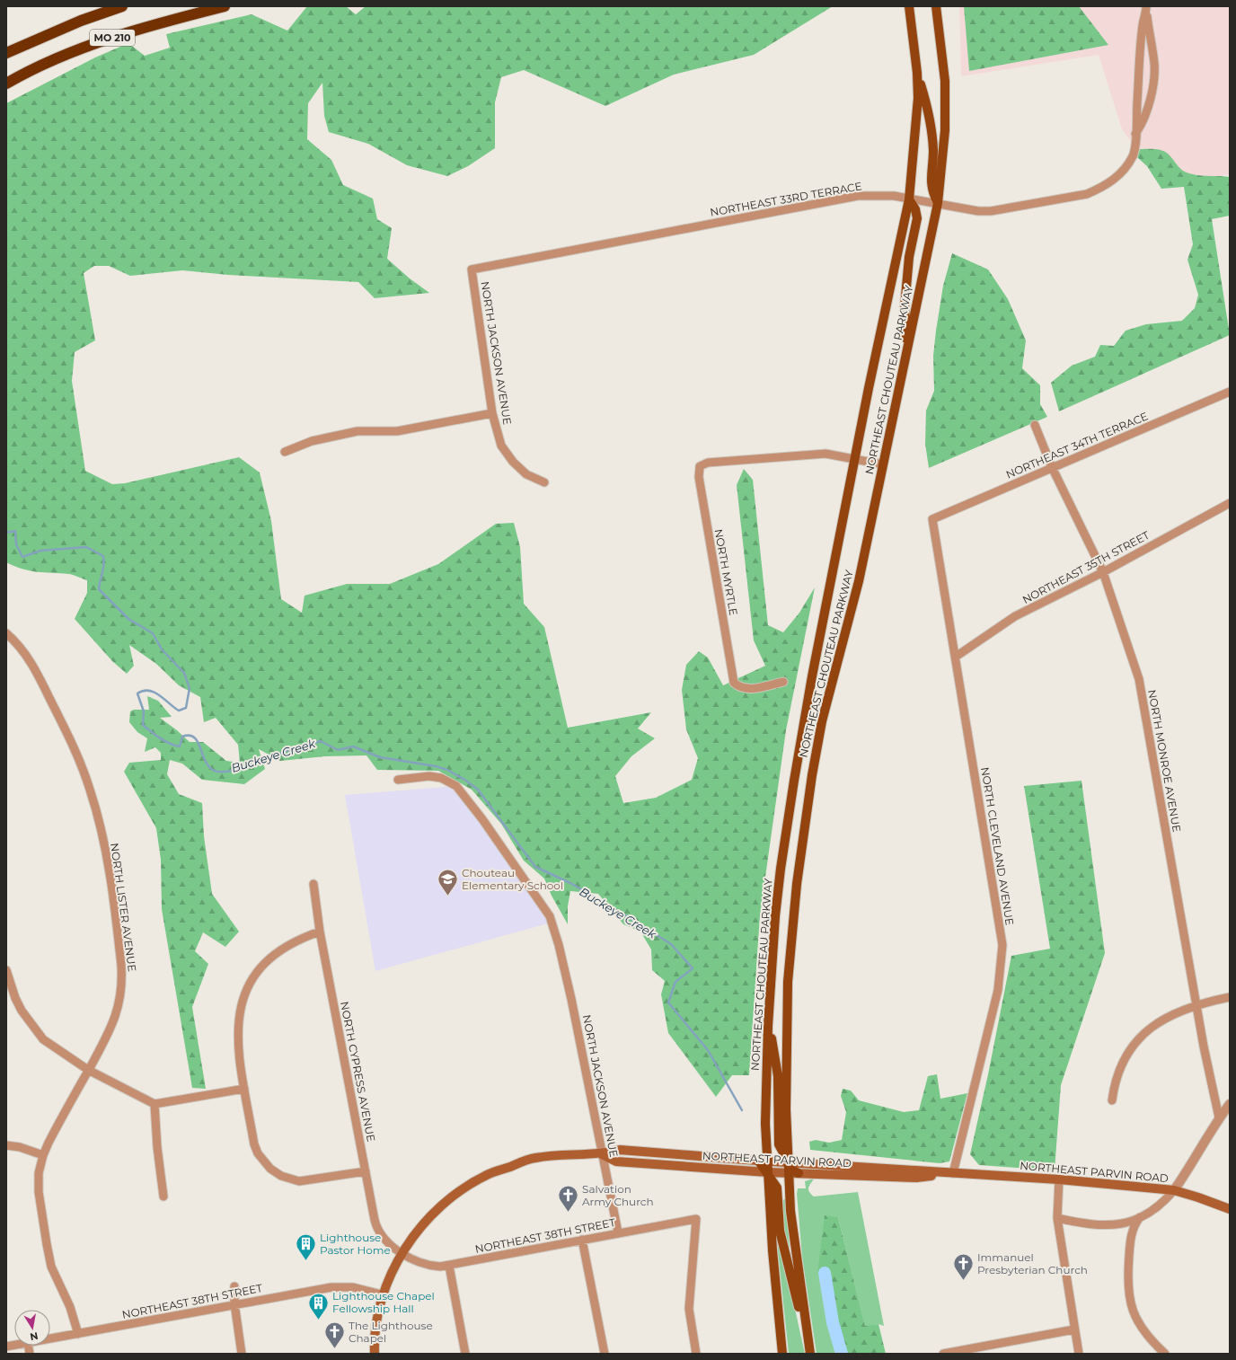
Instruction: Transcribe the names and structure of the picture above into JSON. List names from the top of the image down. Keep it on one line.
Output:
{"streets":{"highway":["MO 210"],"main road":["NORTHEAST CHOUTEAU PARKWAY","NORTHEAST PARVIN ROAD"],"street":["NORTHEAST 33RD TERRACE","NORTH JACKSON AVENUE","NORTHEAST 34TH TERRACE","NORTHEAST 35TH STREET","NORTH MYRTLE","NORTH MONROE AVENUE","NORTH CLEVELAND AVENUE","NORTH LISTER AVENUE","NORTH CYPRESS AVENUE","NORTHEAST 38TH STREET"]},"crossings":[["NORTHEAST 33RD TERRACE","NORTH JACKSON AVENUE"],["NORTHEAST 33RD TERRACE","NORTHEAST CHOUTEAU PARKWAY"],["NORTH JACKSON AVENUE","NORTHEAST PARVIN ROAD"],["NORTH JACKSON AVENUE","NORTHEAST 38TH STREET"],["NORTHEAST CHOUTEAU PARKWAY","NORTH MYRTLE"],["NORTHEAST CHOUTEAU PARKWAY","NORTHEAST PARVIN ROAD"],["NORTHEAST 34TH TERRACE","NORTH MONROE AVENUE"],["NORTHEAST 34TH TERRACE","NORTH CLEVELAND AVENUE"],["NORTHEAST 35TH STREET","NORTH MONROE AVENUE"],["NORTHEAST 35TH STREET","NORTH CLEVELAND AVENUE"],["NORTH CLEVELAND AVENUE","NORTHEAST PARVIN ROAD"],["NORTH LISTER AVENUE","NORTHEAST 38TH STREET"],["NORTH CYPRESS AVENUE","NORTHEAST PARVIN ROAD"],["NORTH CYPRESS AVENUE","NORTHEAST 38TH STREET"],["NORTHEAST PARVIN ROAD","NORTHEAST 38TH STREET"]],"water":["Buckeye Creek"],"places":{"school or university":["Chouteau Elementary School"],"church":["Salvation Army Church","Immanuel Presbyterian Church","The Lighthouse Chapel"],"building":["Lighthouse Pastor Home","Lighthouse Chapel Fellowship Hall"]},"north":"bottom"}
